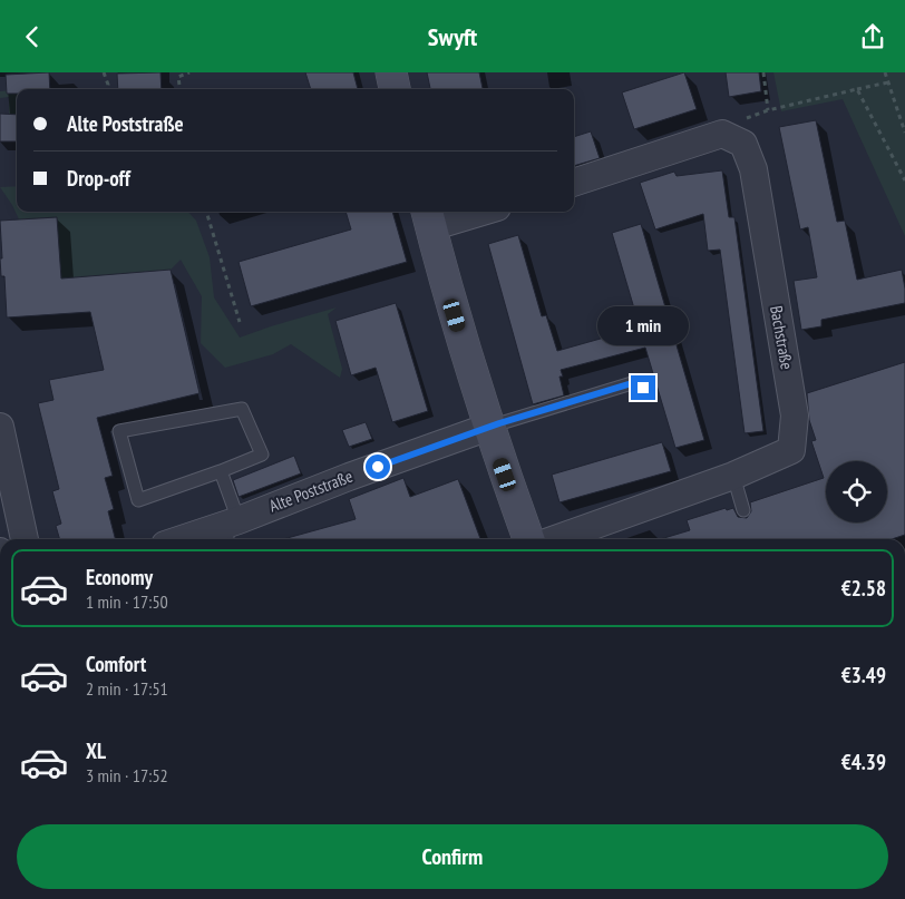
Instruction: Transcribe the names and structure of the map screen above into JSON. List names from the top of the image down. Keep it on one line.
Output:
{"streets":{"street":["Bachstraße","Alte Poststraße"]},"page":{"header":"Swyft","banner":["Alte Poststraße","Drop-off"],"bubble":"1 min","list":[{"name":"Economy","note":"1 min · 17:50","value":"€2.58"},{"name":"Comfort","note":"2 min · 17:51","value":"€3.49"},{"name":"XL","note":"3 min · 17:52","value":"€4.39"}],"buttons":"Confirm"}}
